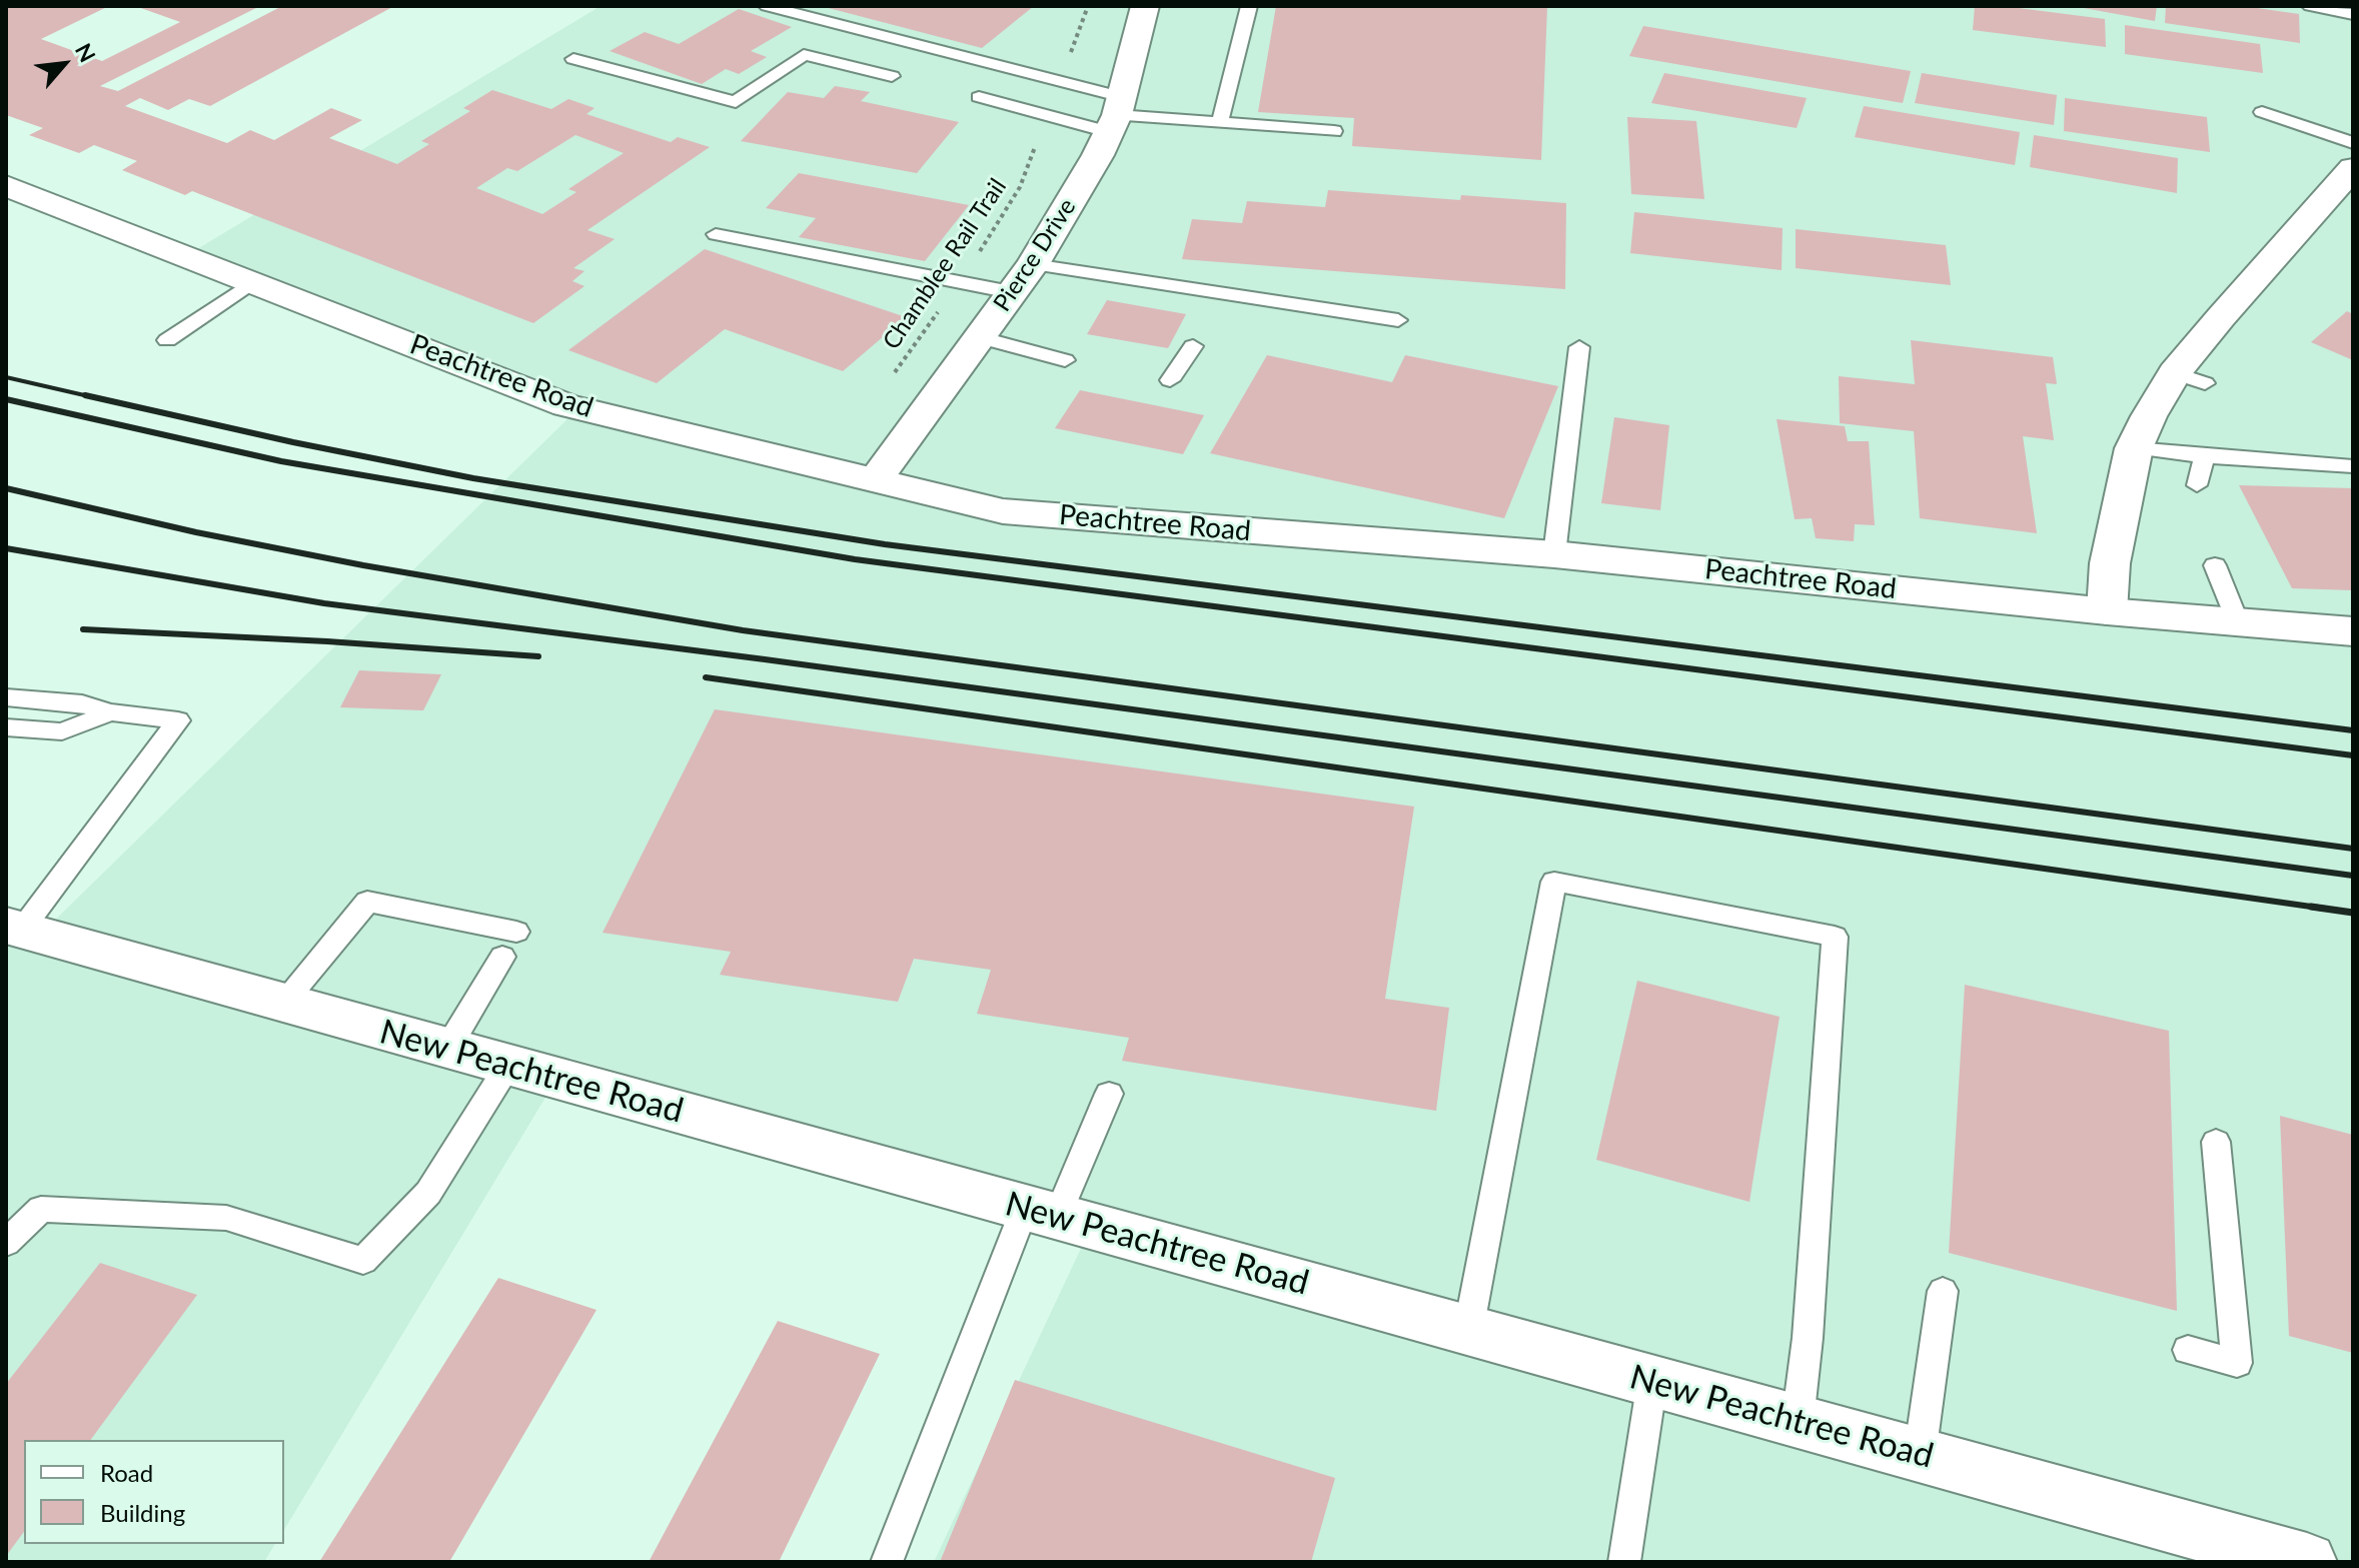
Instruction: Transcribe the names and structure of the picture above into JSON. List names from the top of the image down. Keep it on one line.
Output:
{"streets":{"street":["Pierce Drive","Peachtree Road","New Peachtree Road"],"path":["Chamblee Rail Trail"]},"crossings":[["Pierce Drive","Peachtree Road"]],"legend":["Road","Building"],"north":"top right"}
